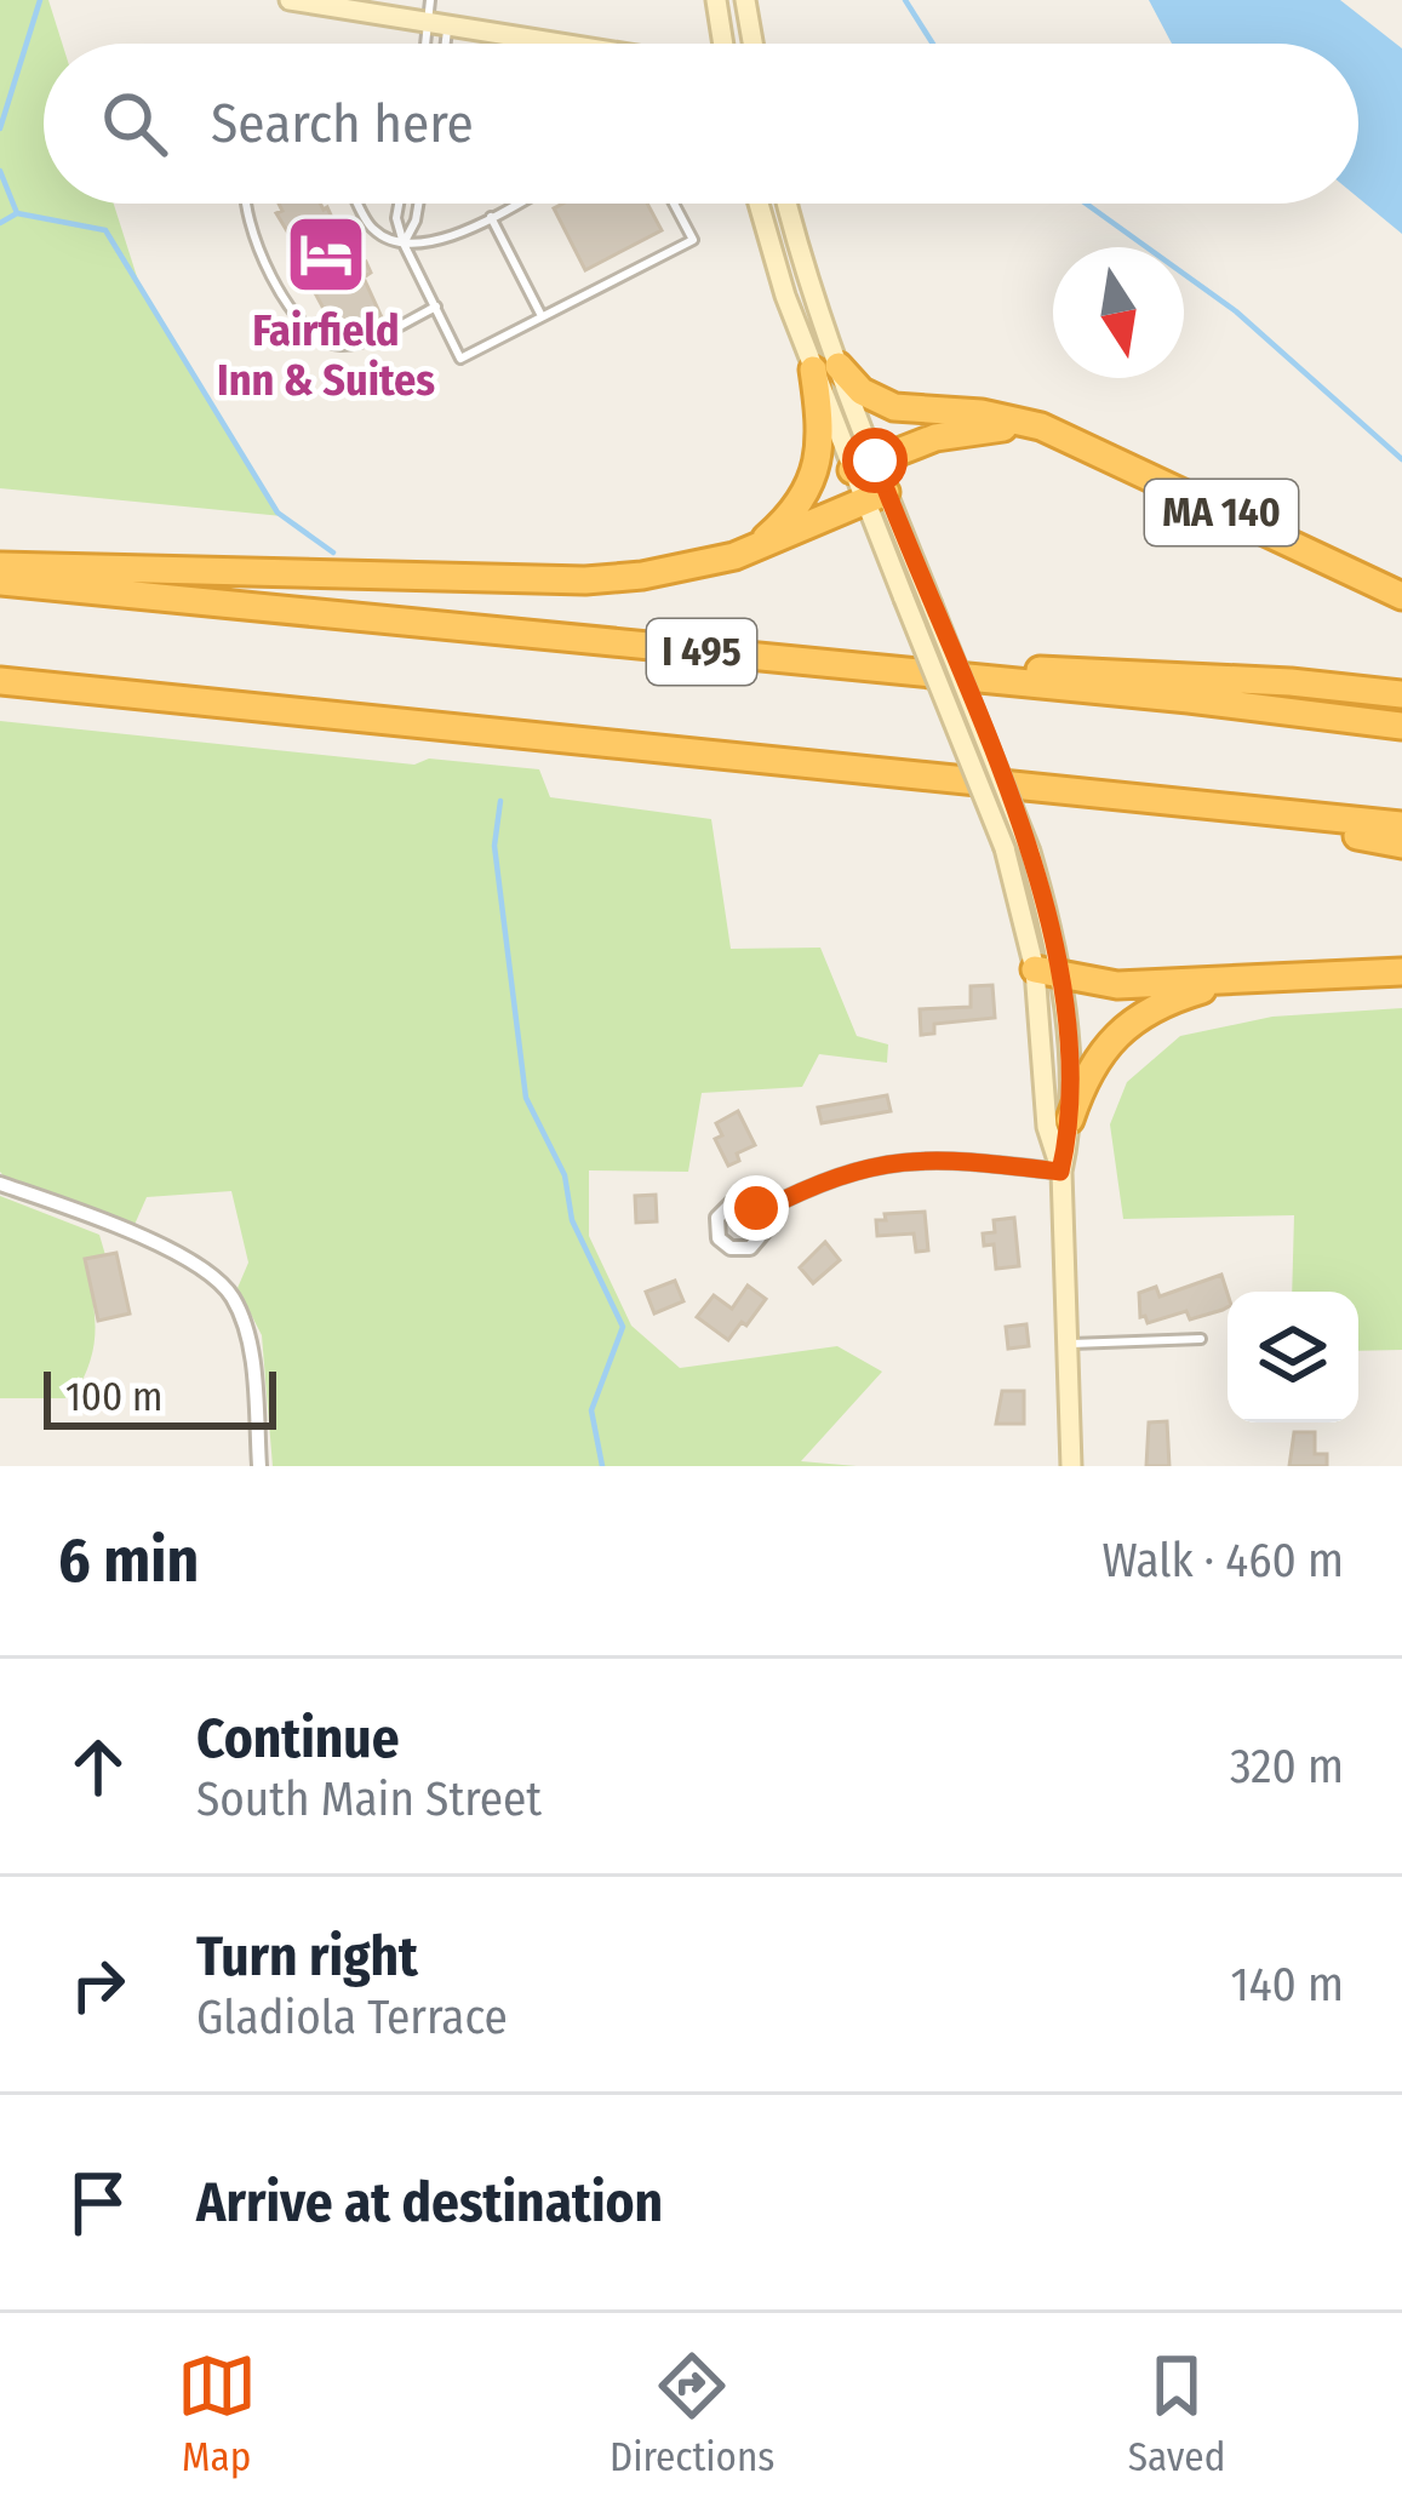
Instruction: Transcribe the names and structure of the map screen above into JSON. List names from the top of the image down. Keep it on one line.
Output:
{"streets":{"highway":["MA 140","I 495"]},"places":{"hotel":["Fairfield Inn & Suites"]},"scale_bar":"100 m","north":"bottom","page":{"search":"Search here","scale":"100 m","heading":["6 min","Walk · 460 m"],"list":[["Continue","South Main Street","320 m"],["Turn right","Gladiola Terrace","140 m"],"Arrive at destination"],"nav":["Map","Directions","Saved"]}}
